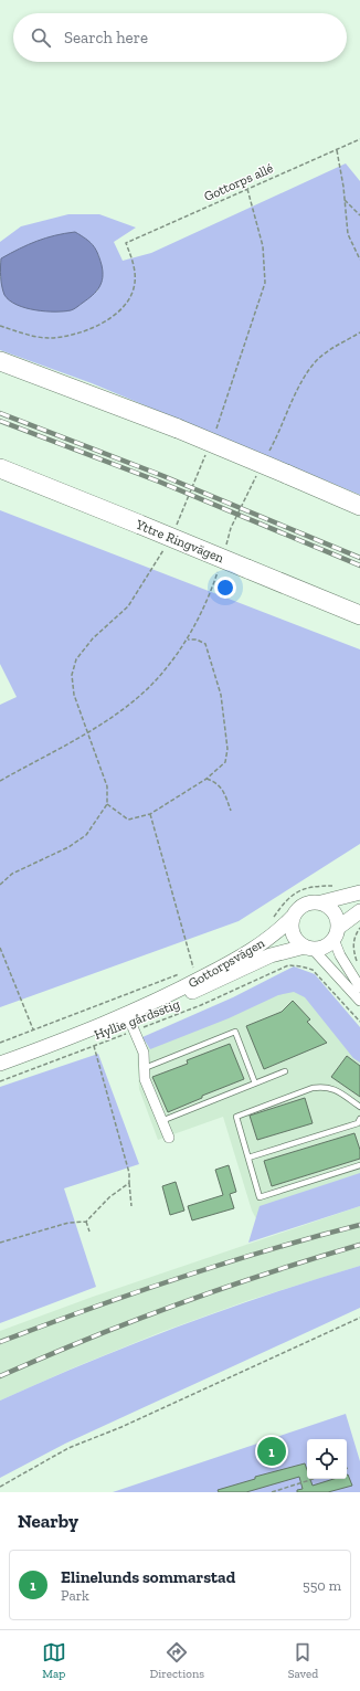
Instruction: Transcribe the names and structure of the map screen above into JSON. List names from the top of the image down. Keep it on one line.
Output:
{"streets":{"highway":["Yttre Ringvägen"],"street":["Gottorpsvägen"],"path":["Gottorps allé","Hyllie gårdsstig"]},"page":{"search":"Search here","pins":"1","heading":"Nearby","list":[{"mark":"1","name":"Elinelunds sommarstad","note":"Park","value":"550 m"}],"nav":["Map","Directions","Saved"]}}
